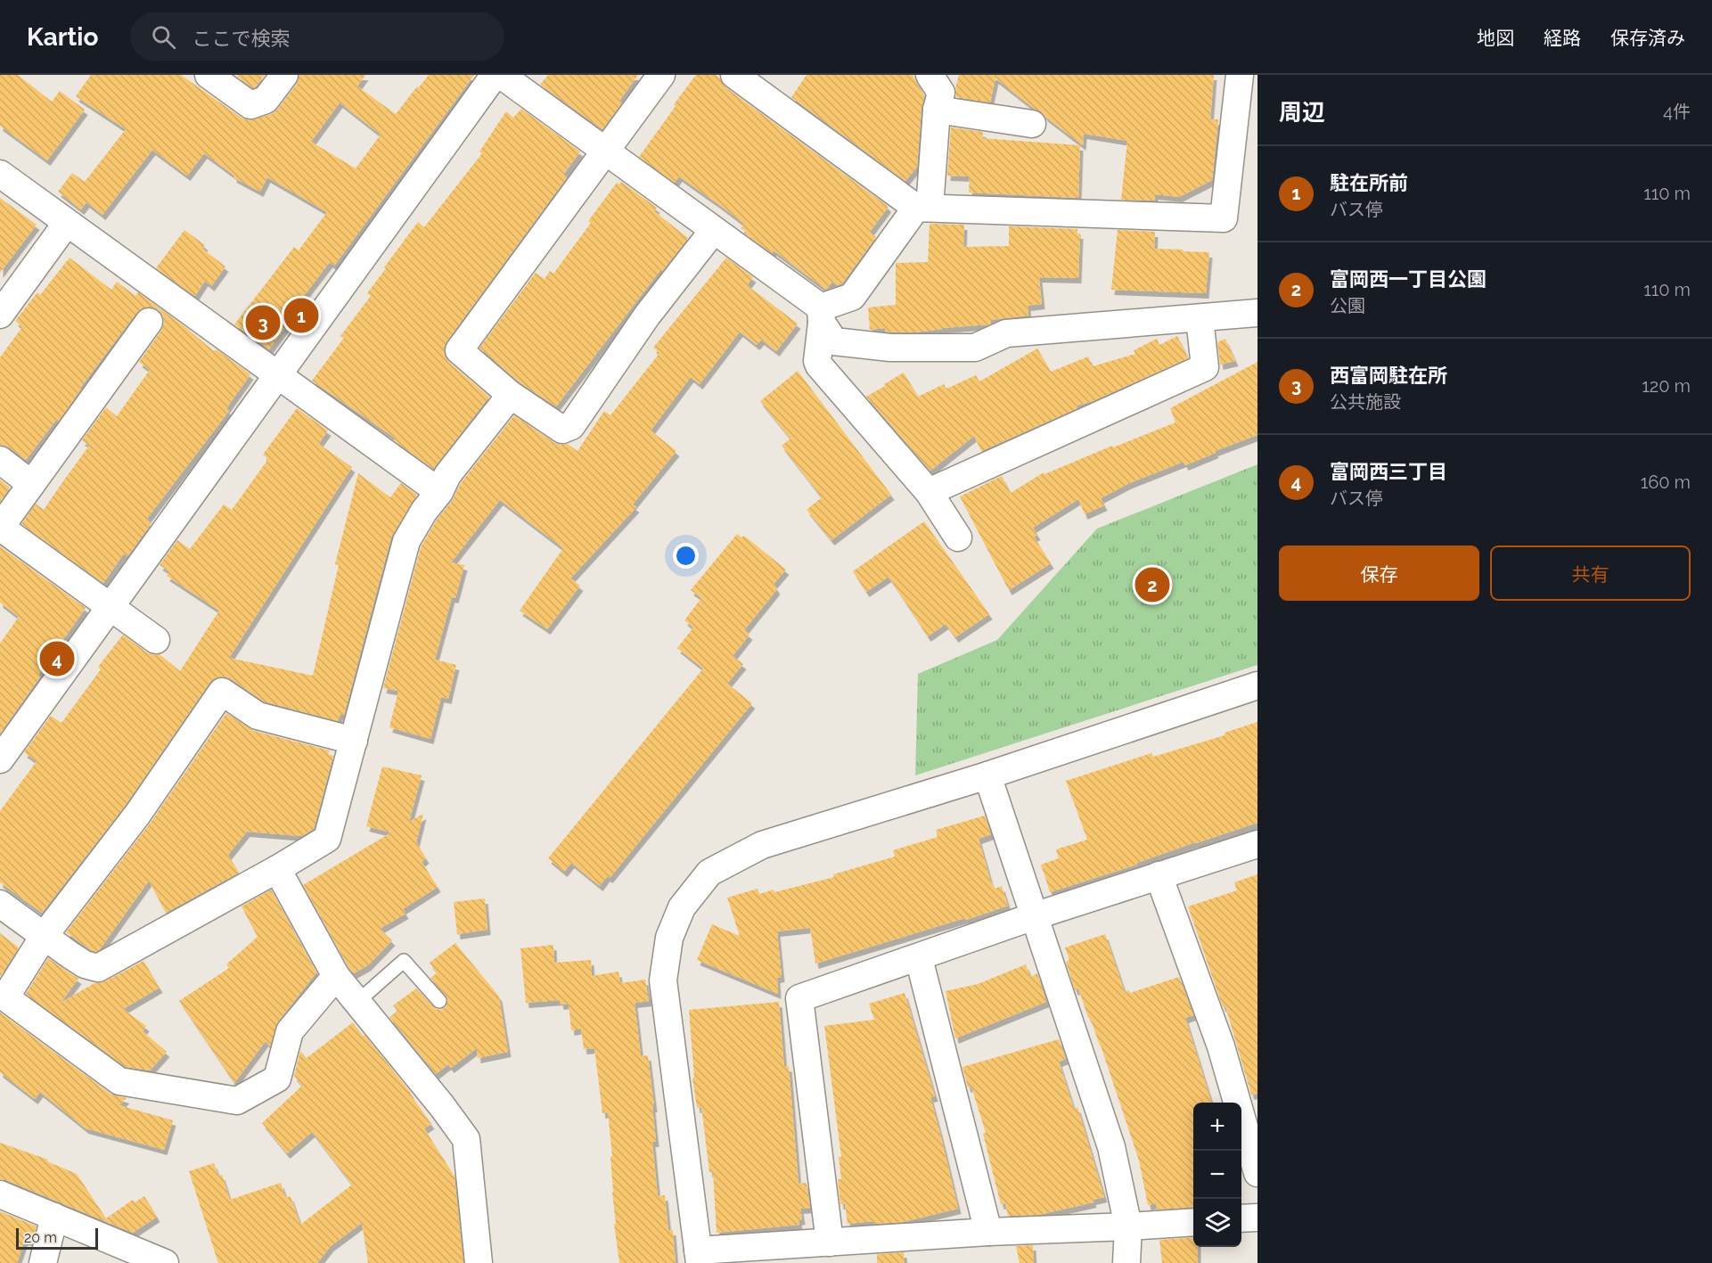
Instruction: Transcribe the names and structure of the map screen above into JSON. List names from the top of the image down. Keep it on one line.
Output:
{"scale_bar":"20 m","page":{"header":"Kartio","search":"ここで検索","nav":["地図","経路","保存済み"],"heading":["周辺","4件"],"list":[{"mark":"1","name":"駐在所前","note":"バス停","value":"110 m"},{"mark":"2","name":"富岡西一丁目公園","note":"公園","value":"110 m"},{"mark":"3","name":"西富岡駐在所","note":"公共施設","value":"120 m"},{"mark":"4","name":"富岡西三丁目","note":"バス停","value":"160 m"}],"pins":["1","3","2","4"],"buttons":["保存","共有"],"map_buttons":["+","−"],"scale":"20 m"}}
